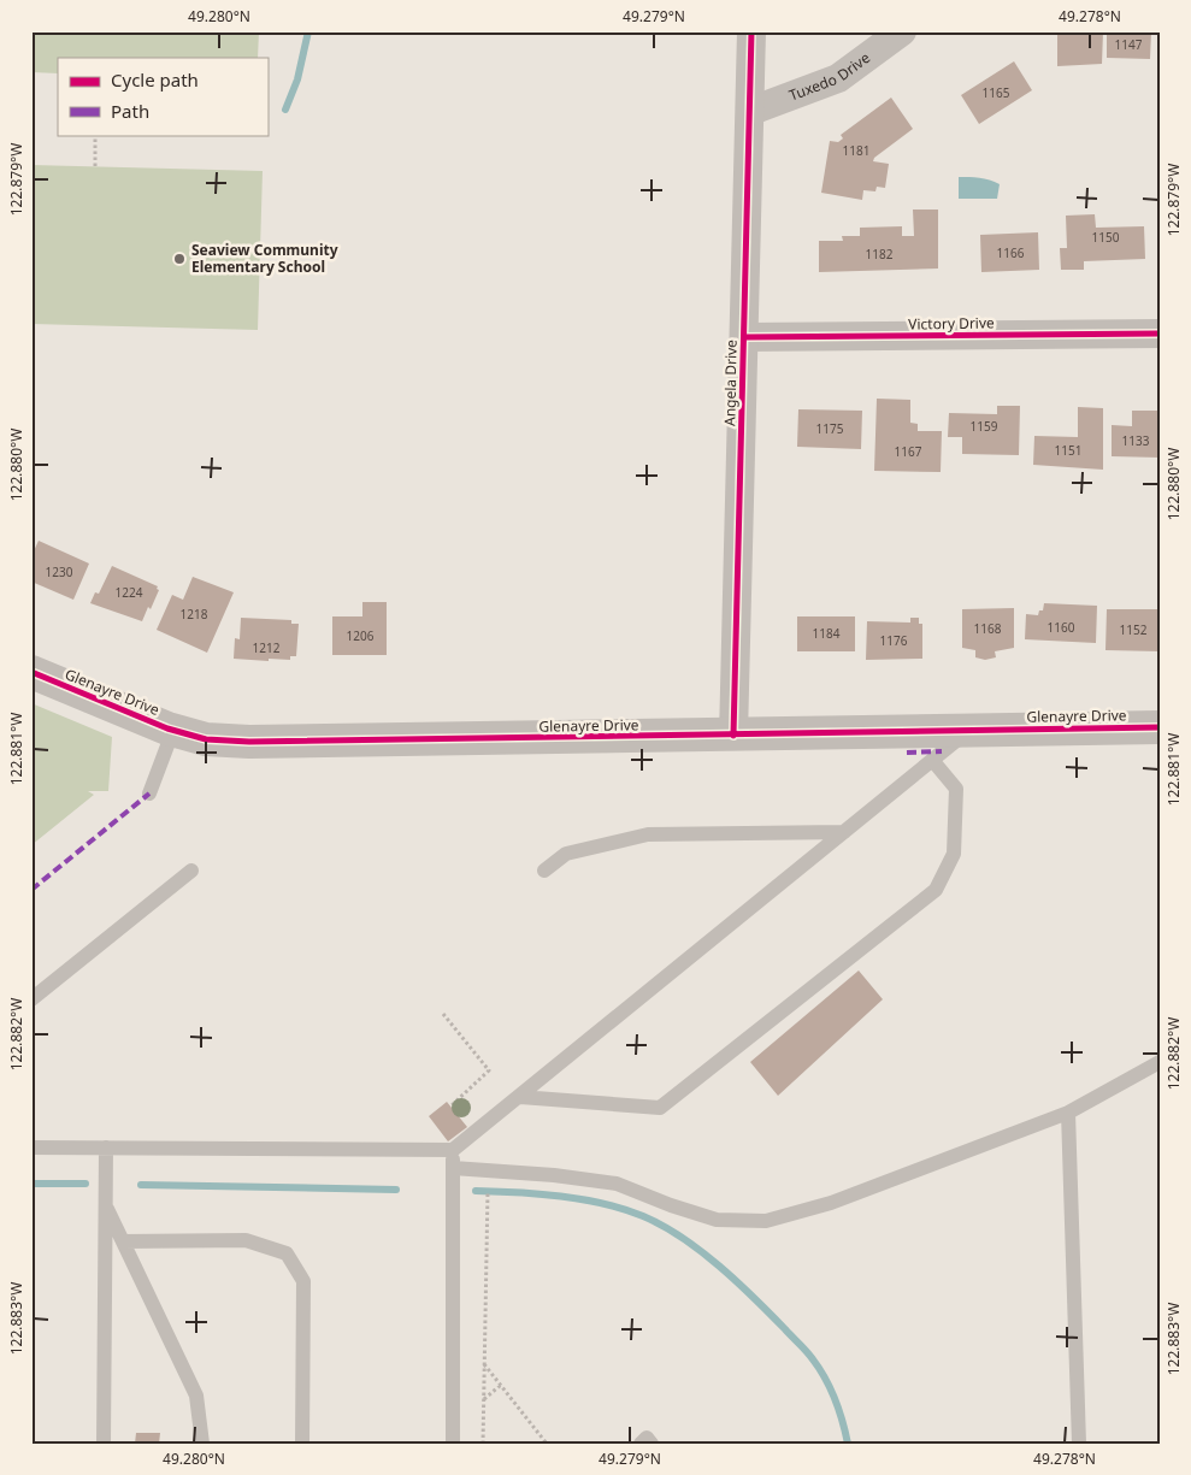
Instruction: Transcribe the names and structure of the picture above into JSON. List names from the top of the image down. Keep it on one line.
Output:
{"streets":{"street":["Tuxedo Drive","Victory Drive","Angela Drive","Glenayre Drive"]},"crossings":[["Tuxedo Drive","Angela Drive"],["Victory Drive","Angela Drive"],["Angela Drive","Glenayre Drive"]],"places":["Seaview Community Elementary School"],"house_numbers":["1147","1165","1181","1150","1166","1182","1159","1175","1133","1151","1167","1230","1224","1218","1160","1168","1152","1184","1206","1176","1212"],"legend":["Cycle path","Path"],"coordinates":["49.280°N","49.279°N","49.278°N","122.879°W","122.880°W","122.881°W","122.882°W","122.883°W"]}
